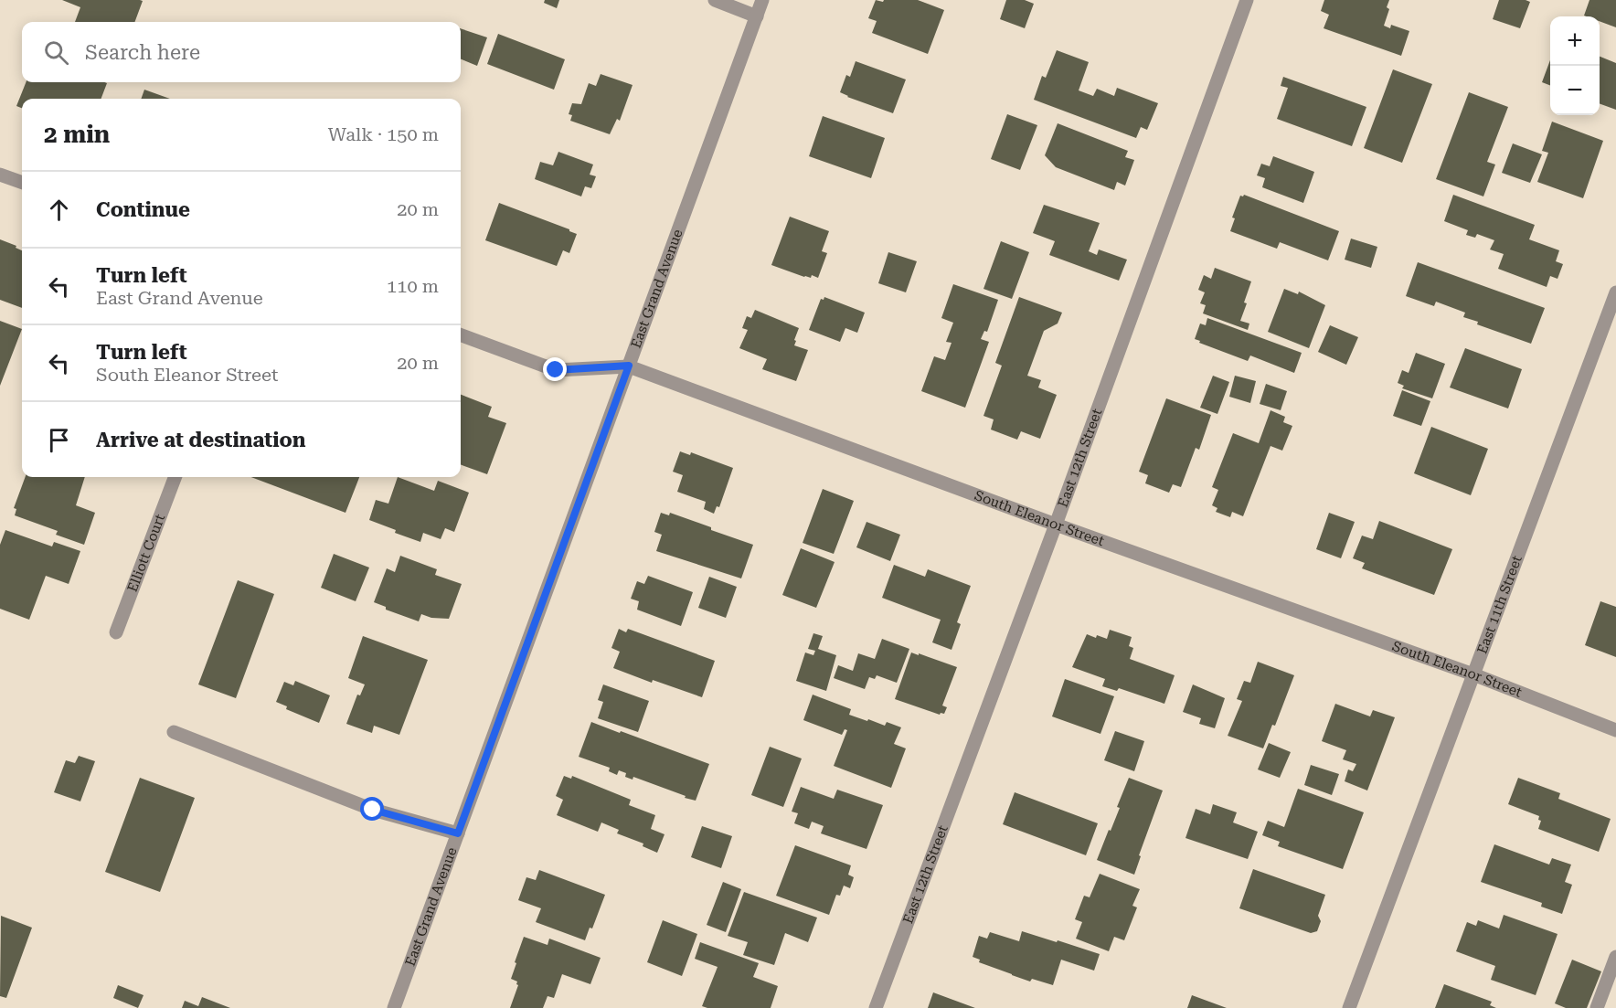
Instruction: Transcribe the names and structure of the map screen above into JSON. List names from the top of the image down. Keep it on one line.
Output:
{"streets":{"street":["East Grand Avenue","East 12th Street","South Eleanor Street","Elliott Court","East 11th Street"]},"crossings":[["East Grand Avenue","South Eleanor Street"],["East 12th Street","South Eleanor Street"],["South Eleanor Street","East 11th Street"]],"page":{"map_buttons":["+","−"],"search":"Search here","heading":["2 min","Walk · 150 m"],"list":[["Continue","20 m"],["Turn left","East Grand Avenue","110 m"],["Turn left","South Eleanor Street","20 m"],"Arrive at destination"]}}
